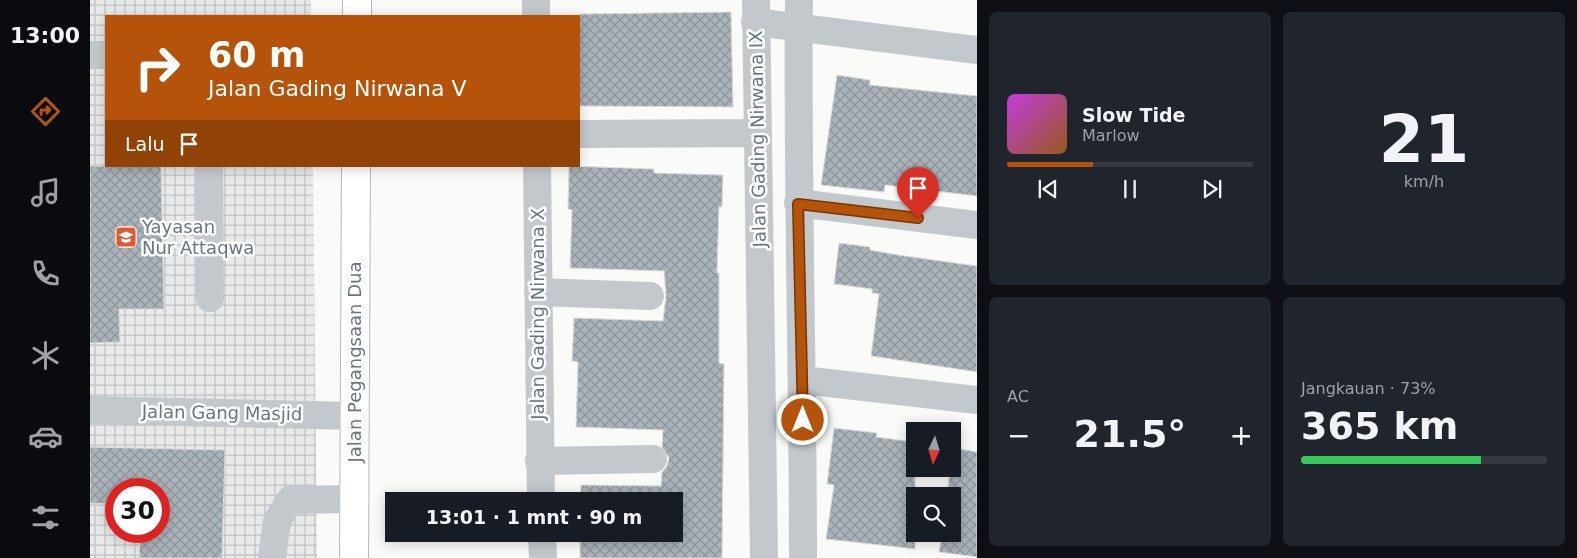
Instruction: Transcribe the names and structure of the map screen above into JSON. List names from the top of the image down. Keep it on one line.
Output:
{"streets":{"main road":["Jalan Pegangsaan Dua"],"street":["Jalan Gading Nirwana IX","Jalan Gading Nirwana X","Jalan Gang Masjid"]},"crossings":[["Jalan Pegangsaan Dua","Jalan Gang Masjid"]],"places":{"school or university":["Yayasan Nur Attaqwa"]},"north":"bottom","page":{"tabs":"13:00","tile":[["21","km/h"],"AC",["Jangkauan · 73%","365 km"]],"turn":["60 m","Jalan Gading Nirwana V"],"song":["Slow Tide","Marlow"],"then":"Lalu","heat":["−","21.5°","+"],"limit":"30","trip":"13:01 · 1 mnt · 90 m"}}
